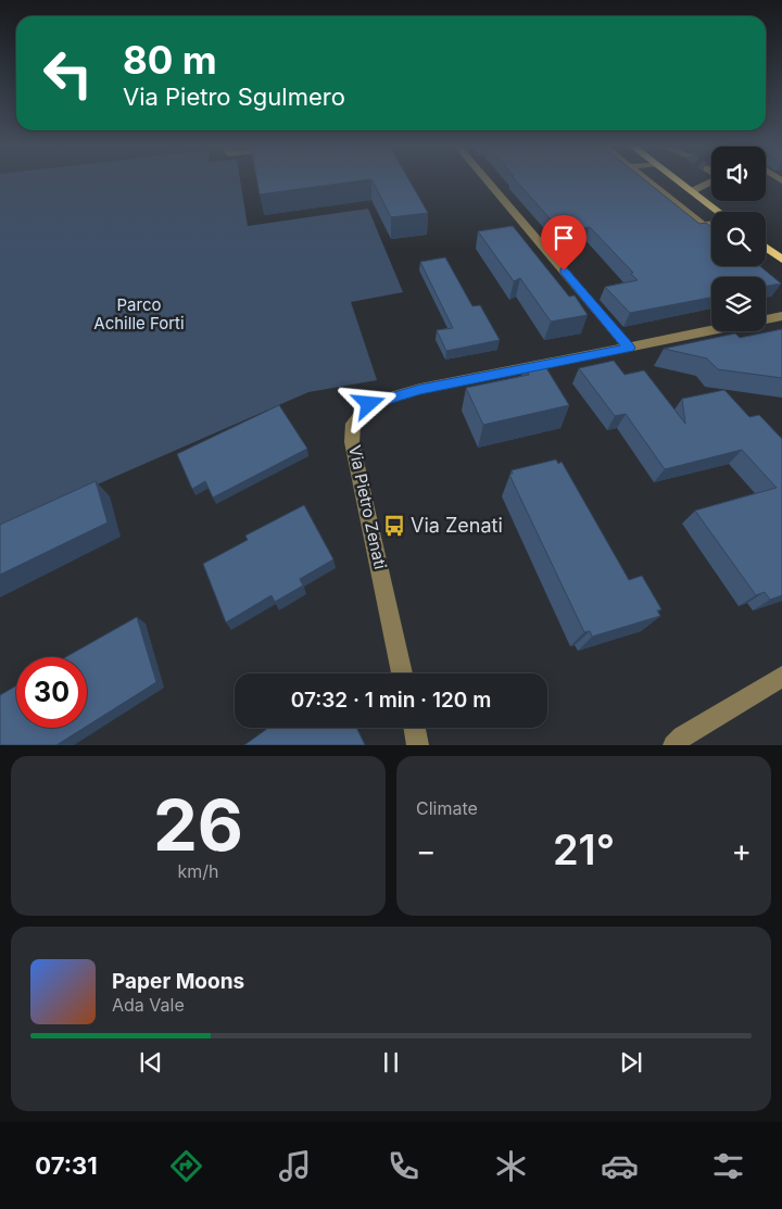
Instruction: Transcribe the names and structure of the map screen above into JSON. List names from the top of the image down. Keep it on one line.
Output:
{"streets":{"street":["Via Pietro Zenati"]},"parks":["Parco Achille Forti"],"places":{"bus stop":["Via Zenati"]},"page":{"turn":["80 m","Via Pietro Sgulmero"],"limit":"30","trip":"07:32 · 1 min · 120 m","tile":[["26","km/h"],"Climate"],"heat":["−","21°","+"],"song":["Paper Moons","Ada Vale"],"tabs":"07:31"}}
